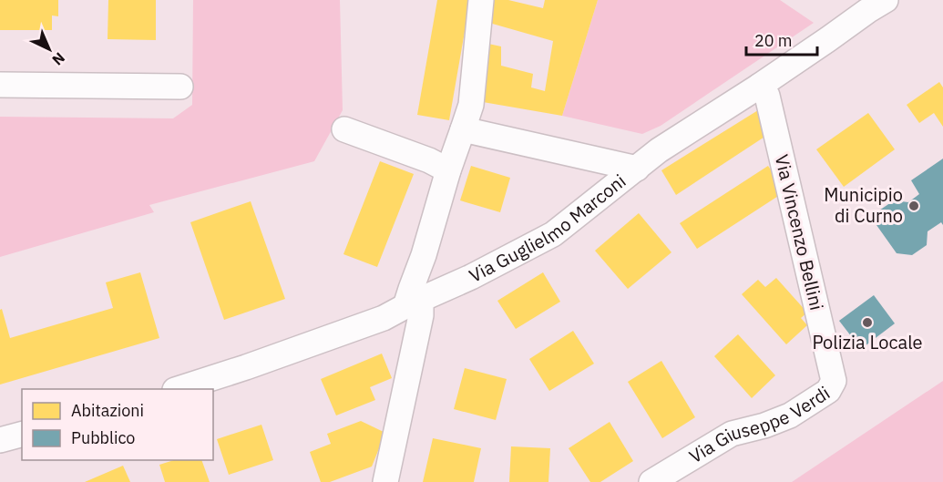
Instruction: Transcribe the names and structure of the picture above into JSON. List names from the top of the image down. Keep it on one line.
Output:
{"streets":{"street":["Via Guglielmo Marconi","Via Vincenzo Bellini","Via Giuseppe Verdi"]},"crossings":[["Via Guglielmo Marconi","Via Vincenzo Bellini"],["Via Vincenzo Bellini","Via Giuseppe Verdi"]],"places":["Municipio di Curno","Polizia Locale"],"legend":["Abitazioni","Pubblico"],"scale_bar":"20 m","north":"bottom right"}
